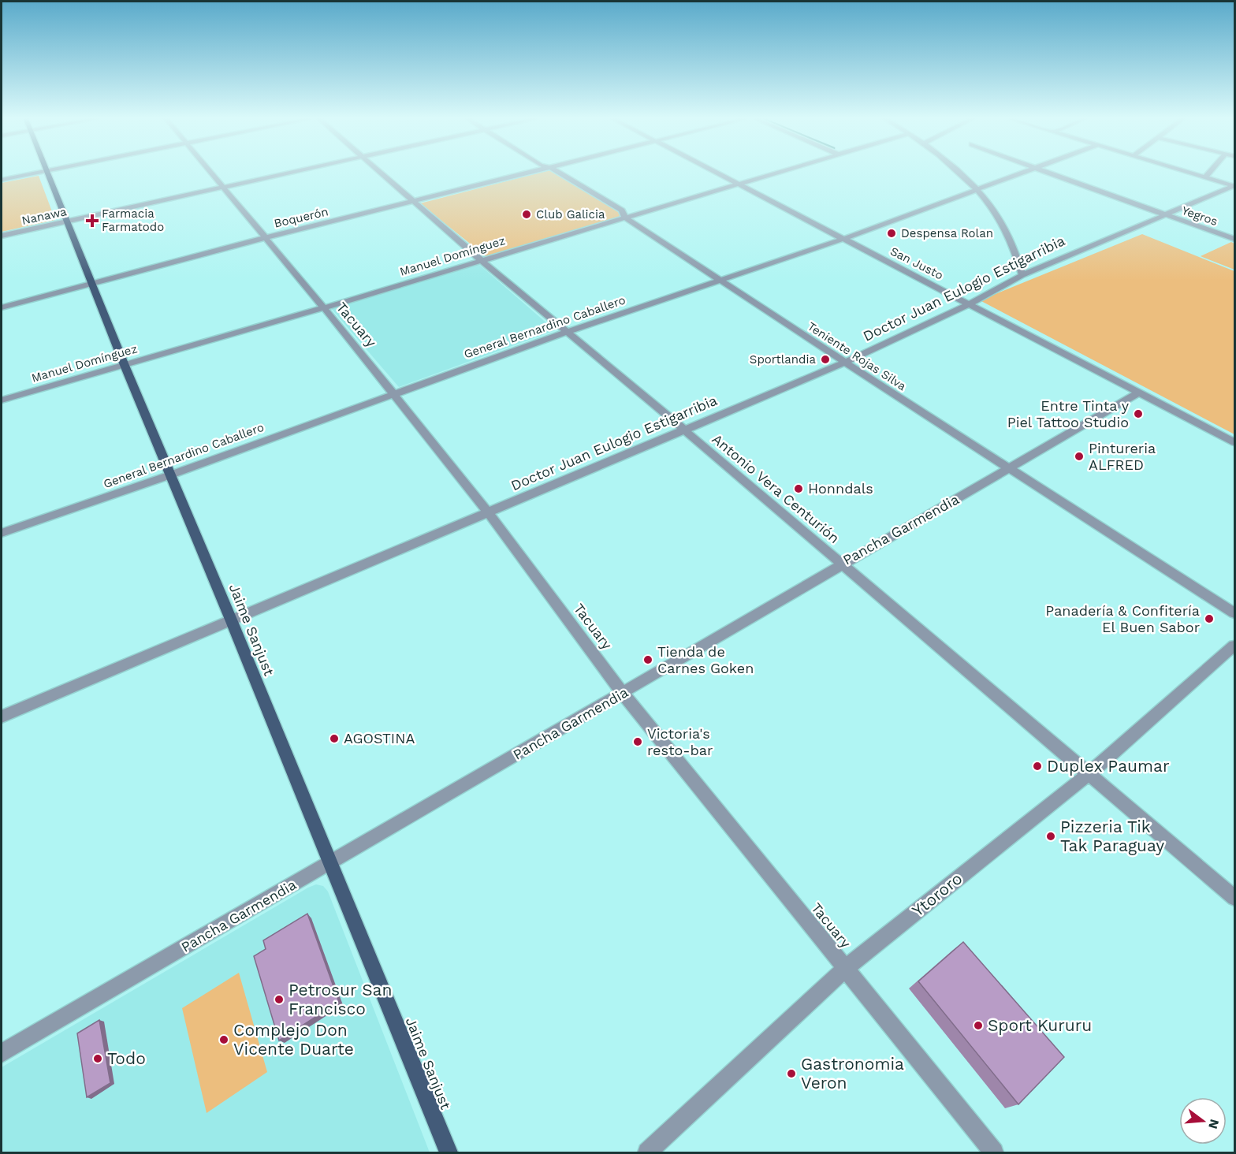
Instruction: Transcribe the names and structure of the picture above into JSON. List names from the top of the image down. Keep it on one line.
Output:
{"streets":{"main road":["Jaime Sanjust"],"street":["Nanawa","Yegros","Boquerón","Manuel Domínguez","San Justo","Doctor Juan Eulogio Estigarribia","Tacuary","General Bernardino Caballero","Teniente Rojas Silva","Antonio Vera Centurión","Pancha Garmendia","Ytororo"]},"crossings":[["Nanawa","Tacuary"],["Nanawa","Jaime Sanjust"],["Yegros","Doctor Juan Eulogio Estigarribia"],["Boquerón","Tacuary"],["Boquerón","Antonio Vera Centurión"],["Boquerón","Jaime Sanjust"],["Manuel Domínguez","San Justo"],["Manuel Domínguez","Tacuary"],["Manuel Domínguez","Teniente Rojas Silva"],["Manuel Domínguez","Antonio Vera Centurión"],["Manuel Domínguez","Jaime Sanjust"],["San Justo","Doctor Juan Eulogio Estigarribia"],["San Justo","General Bernardino Caballero"],["San Justo","Pancha Garmendia"],["Doctor Juan Eulogio Estigarribia","Tacuary"],["Doctor Juan Eulogio Estigarribia","Teniente Rojas Silva"],["Doctor Juan Eulogio Estigarribia","Antonio Vera Centurión"],["Doctor Juan Eulogio Estigarribia","Jaime Sanjust"],["Tacuary","General Bernardino Caballero"],["Tacuary","Pancha Garmendia"],["Tacuary","Ytororo"],["General Bernardino Caballero","Teniente Rojas Silva"],["General Bernardino Caballero","Antonio Vera Centurión"],["General Bernardino Caballero","Jaime Sanjust"],["Teniente Rojas Silva","Pancha Garmendia"],["Antonio Vera Centurión","Pancha Garmendia"],["Antonio Vera Centurión","Ytororo"],["Pancha Garmendia","Jaime Sanjust"]],"places":{"other":["Club Galicia","Despensa Rolan","Sportlandia","Entre Tinta y Piel Tattoo Studio","Pintureria ALFRED","Honndals","Panadería & Confitería El Buen Sabor","Tienda de Carnes Goken","AGOSTINA","Victoria's resto-bar","Duplex Paumar","Pizzeria Tik Tak Paraguay","Petrosur San Francisco","Sport Kururu","Complejo Don Vicente Duarte","Todo","Gastronomia Veron"],"health":["Farmacia Farmatodo"]},"north":"right"}
